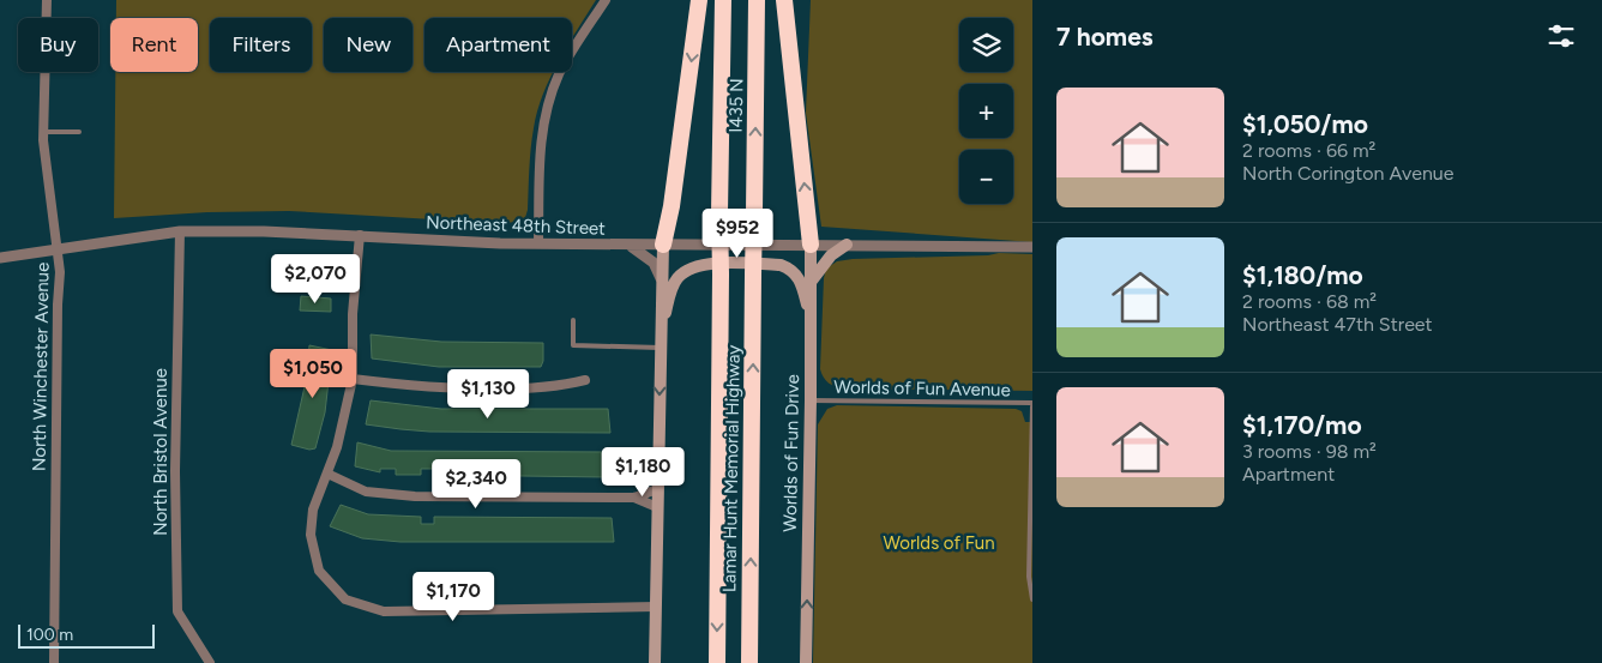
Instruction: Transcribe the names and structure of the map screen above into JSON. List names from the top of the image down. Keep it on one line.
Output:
{"streets":{"highway":["I435 N","Lamar Hunt Memorial Highway"],"main road":["Worlds of Fun Drive"],"street":["Northeast 48th Street","North Winchester Avenue","North Bristol Avenue"],"lane":["Worlds of Fun Avenue"]},"crossings":[["I435 N","Lamar Hunt Memorial Highway"],["Northeast 48th Street","North Winchester Avenue"],["Northeast 48th Street","North Bristol Avenue"],["Northeast 48th Street","Worlds of Fun Drive"],["Worlds of Fun Avenue","Worlds of Fun Drive"]],"one_way":["Worlds of Fun Drive"],"parks":["Worlds of Fun"],"scale_bar":"100 m","page":{"heading":"7 homes","map_buttons":["+","−"],"chip":["Buy","Rent","Filters","New","Apartment"],"list":[{"name":"$1,050/mo","note":"2 rooms · 66 m² · North Corington Avenue"},{"name":"$1,180/mo","note":"2 rooms · 68 m² · Northeast 47th Street"},{"name":"$1,170/mo","note":"3 rooms · 98 m² · Apartment"}],"price":["$952","$2,070","$1,050","$1,130","$1,180","$2,340","$1,170"],"scale":"100 m"}}
